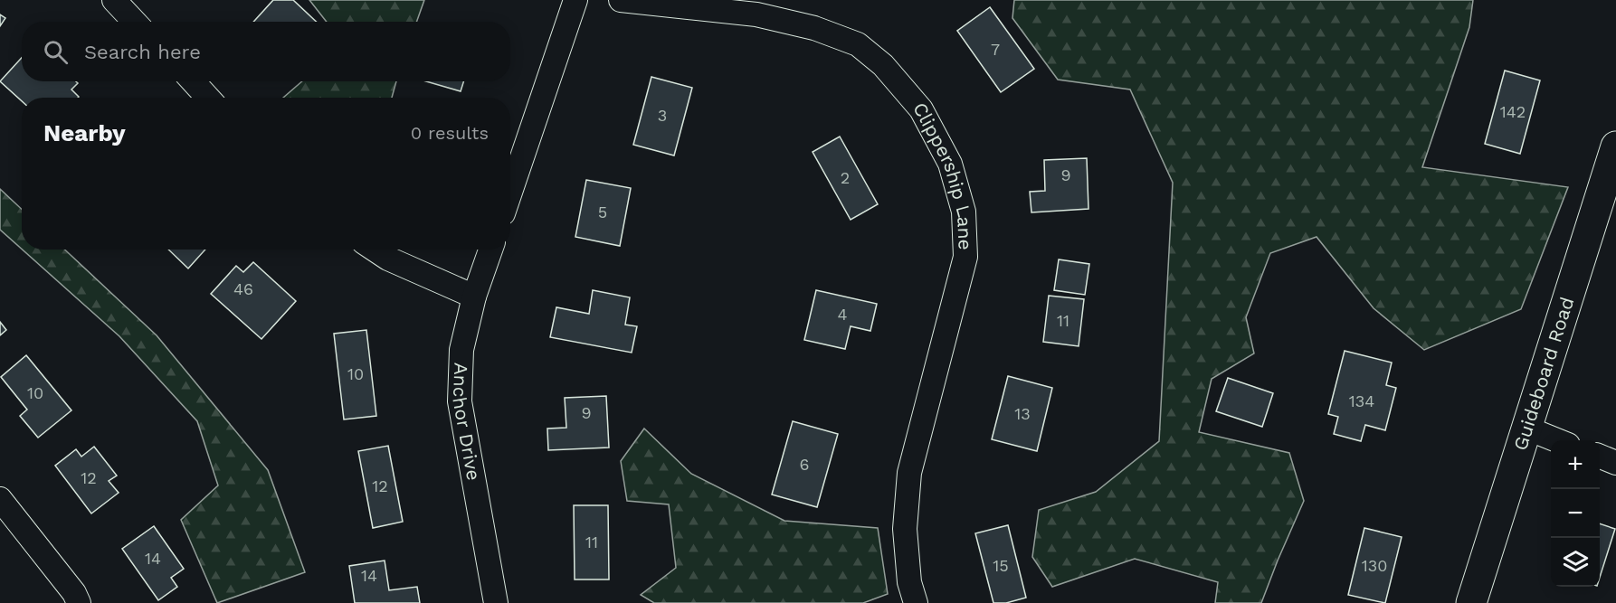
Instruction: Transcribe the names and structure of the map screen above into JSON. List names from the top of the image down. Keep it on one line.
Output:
{"streets":{"street":["Clippership Lane","Guideboard Road","Anchor Drive"]},"house_numbers":["7","142","3","9","2","5","46","4","11","10","10","134","9","13","6","12","12","11","14","15","130","14"],"page":{"search":"Search here","heading":["Nearby","0 results"],"map_buttons":["+","−"]}}
